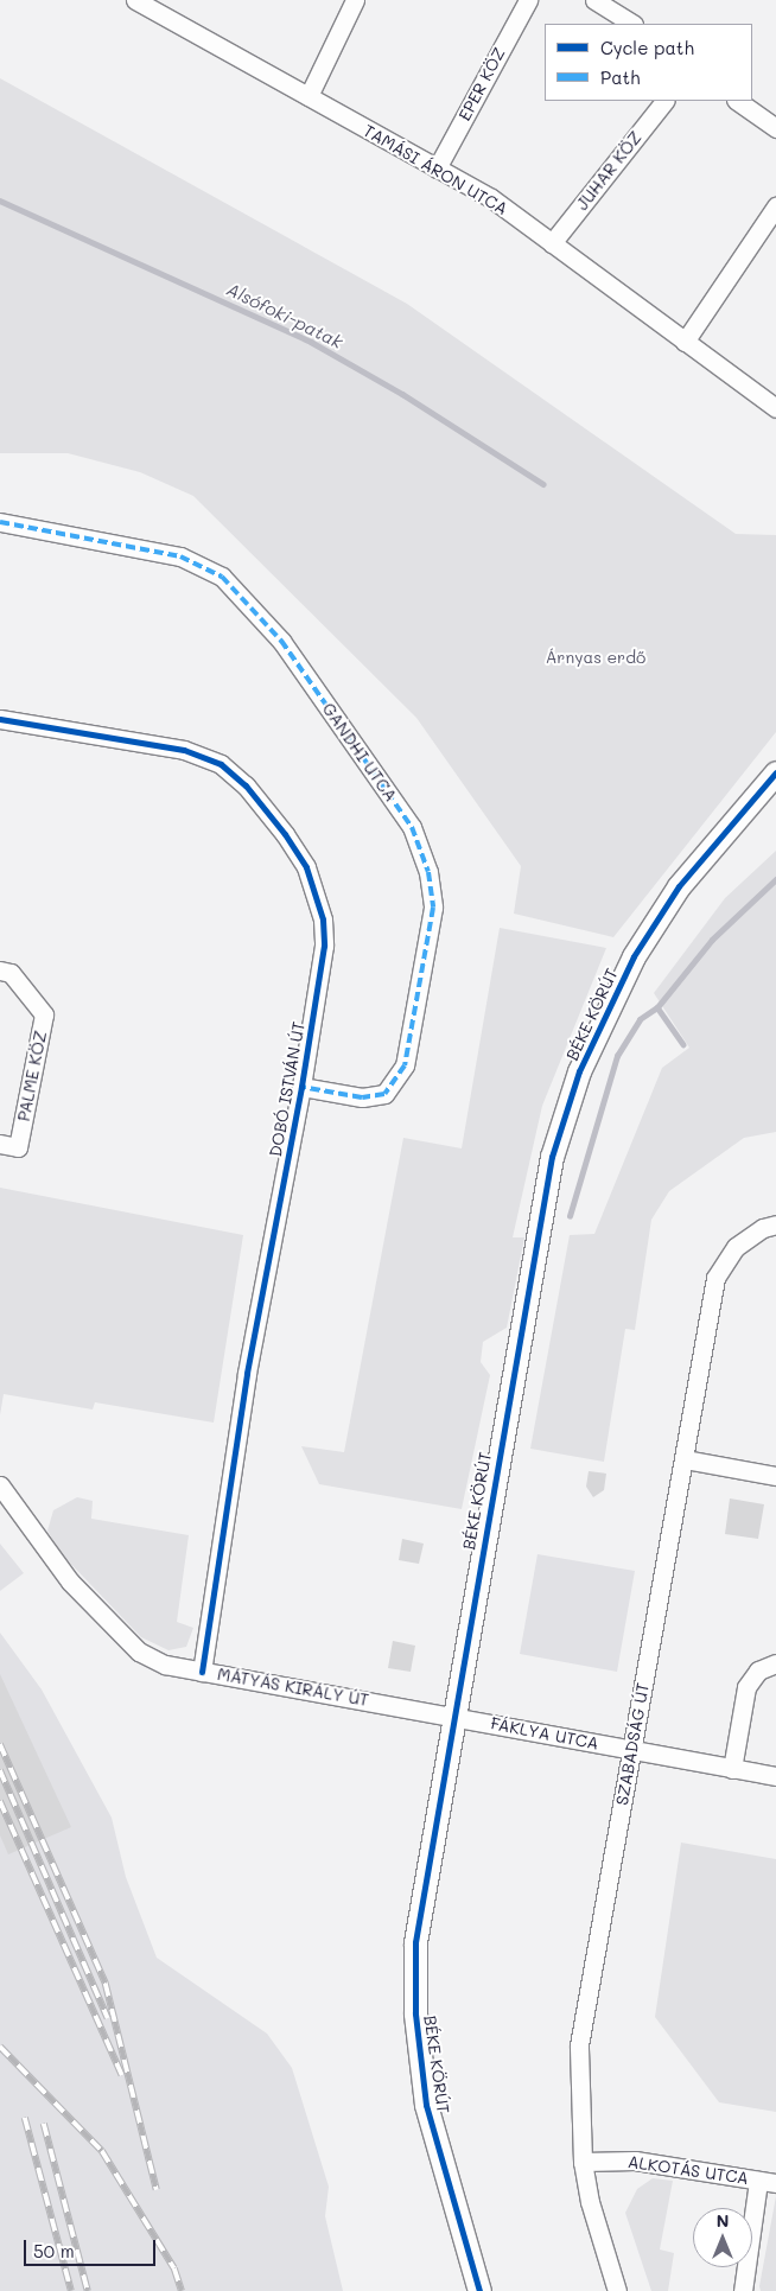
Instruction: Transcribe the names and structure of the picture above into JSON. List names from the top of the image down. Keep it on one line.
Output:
{"streets":{"street":["EPER KÖZ","TAMÁSI ÁRON UTCA","JUHAR KÖZ","GANDHI UTCA","BÉKE KÖRÚT","PALME KÖZ","DOBÓ ISTVÁN ÚT","MÁTYÁS KIRÁLY ÚT","FÁKLYA UTCA","SZABADSÁG ÚT","ALKOTÁS UTCA"]},"crossings":[["EPER KÖZ","TAMÁSI ÁRON UTCA"],["TAMÁSI ÁRON UTCA","JUHAR KÖZ"],["GANDHI UTCA","DOBÓ ISTVÁN ÚT"],["BÉKE KÖRÚT","MÁTYÁS KIRÁLY ÚT"],["BÉKE KÖRÚT","FÁKLYA UTCA"],["DOBÓ ISTVÁN ÚT","MÁTYÁS KIRÁLY ÚT"],["MÁTYÁS KIRÁLY ÚT","FÁKLYA UTCA"],["FÁKLYA UTCA","SZABADSÁG ÚT"],["SZABADSÁG ÚT","ALKOTÁS UTCA"]],"water":["Alsófoki-patak"],"parks":["Árnyas erdő"],"legend":["Cycle path","Path"],"scale_bar":"50 m","north":"top"}
